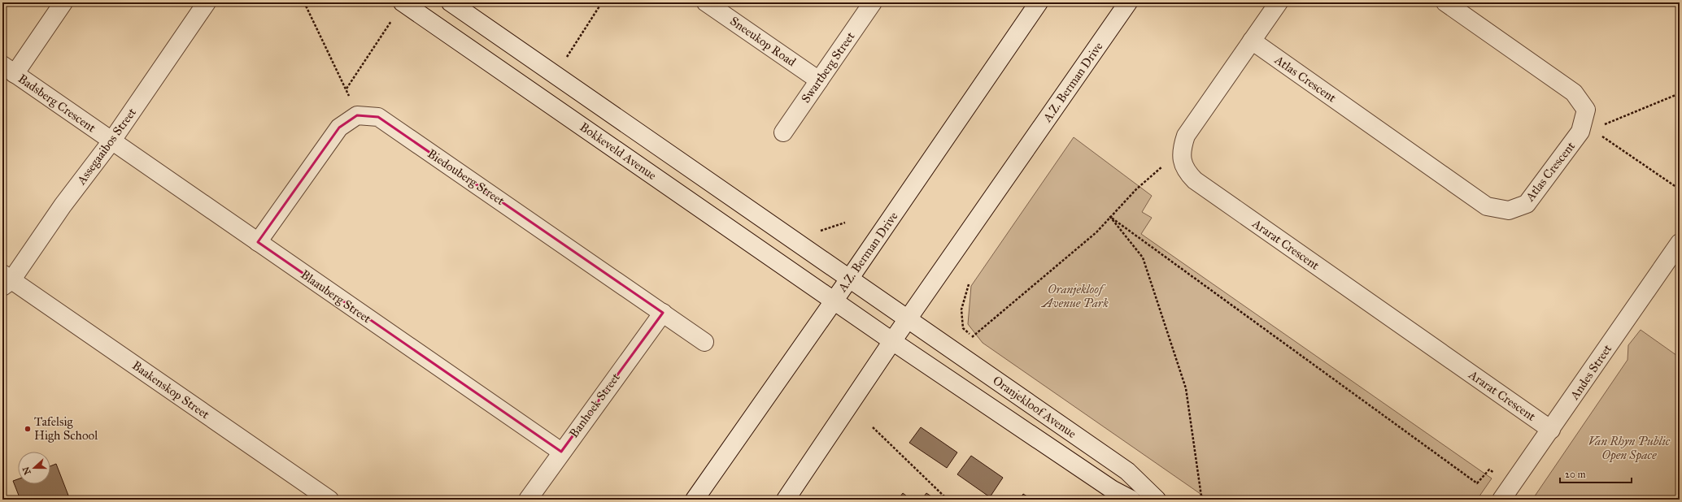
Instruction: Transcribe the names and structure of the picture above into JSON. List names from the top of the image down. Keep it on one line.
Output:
{"streets":{"street":["Sneeukop Road","Swartberg Street","Atlas Crescent","A.Z. Berman Drive","Badsberg Crescent","Assegaaibos Street","Bokkeveld Avenue","Biedouberg Street","Ararat Crescent","Blaauberg Street","Andes Street","Baakenskop Street","Banhoek Street","Oranjekloof Avenue"]},"crossings":[["Sneeukop Road","Swartberg Street"],["Atlas Crescent","Ararat Crescent"],["A.Z. Berman Drive","Bokkeveld Avenue"],["A.Z. Berman Drive","Oranjekloof Avenue"],["Badsberg Crescent","Assegaaibos Street"],["Badsberg Crescent","Blaauberg Street"],["Assegaaibos Street","Blaauberg Street"],["Assegaaibos Street","Baakenskop Street"],["Bokkeveld Avenue","Oranjekloof Avenue"],["Biedouberg Street","Banhoek Street"],["Ararat Crescent","Andes Street"],["Blaauberg Street","Banhoek Street"]],"parks":["Oranjekloof Avenue Park","Van Rhyn Public Open Space"],"places":["Tafelsig High School"],"scale_bar":"20 m","north":"left"}
